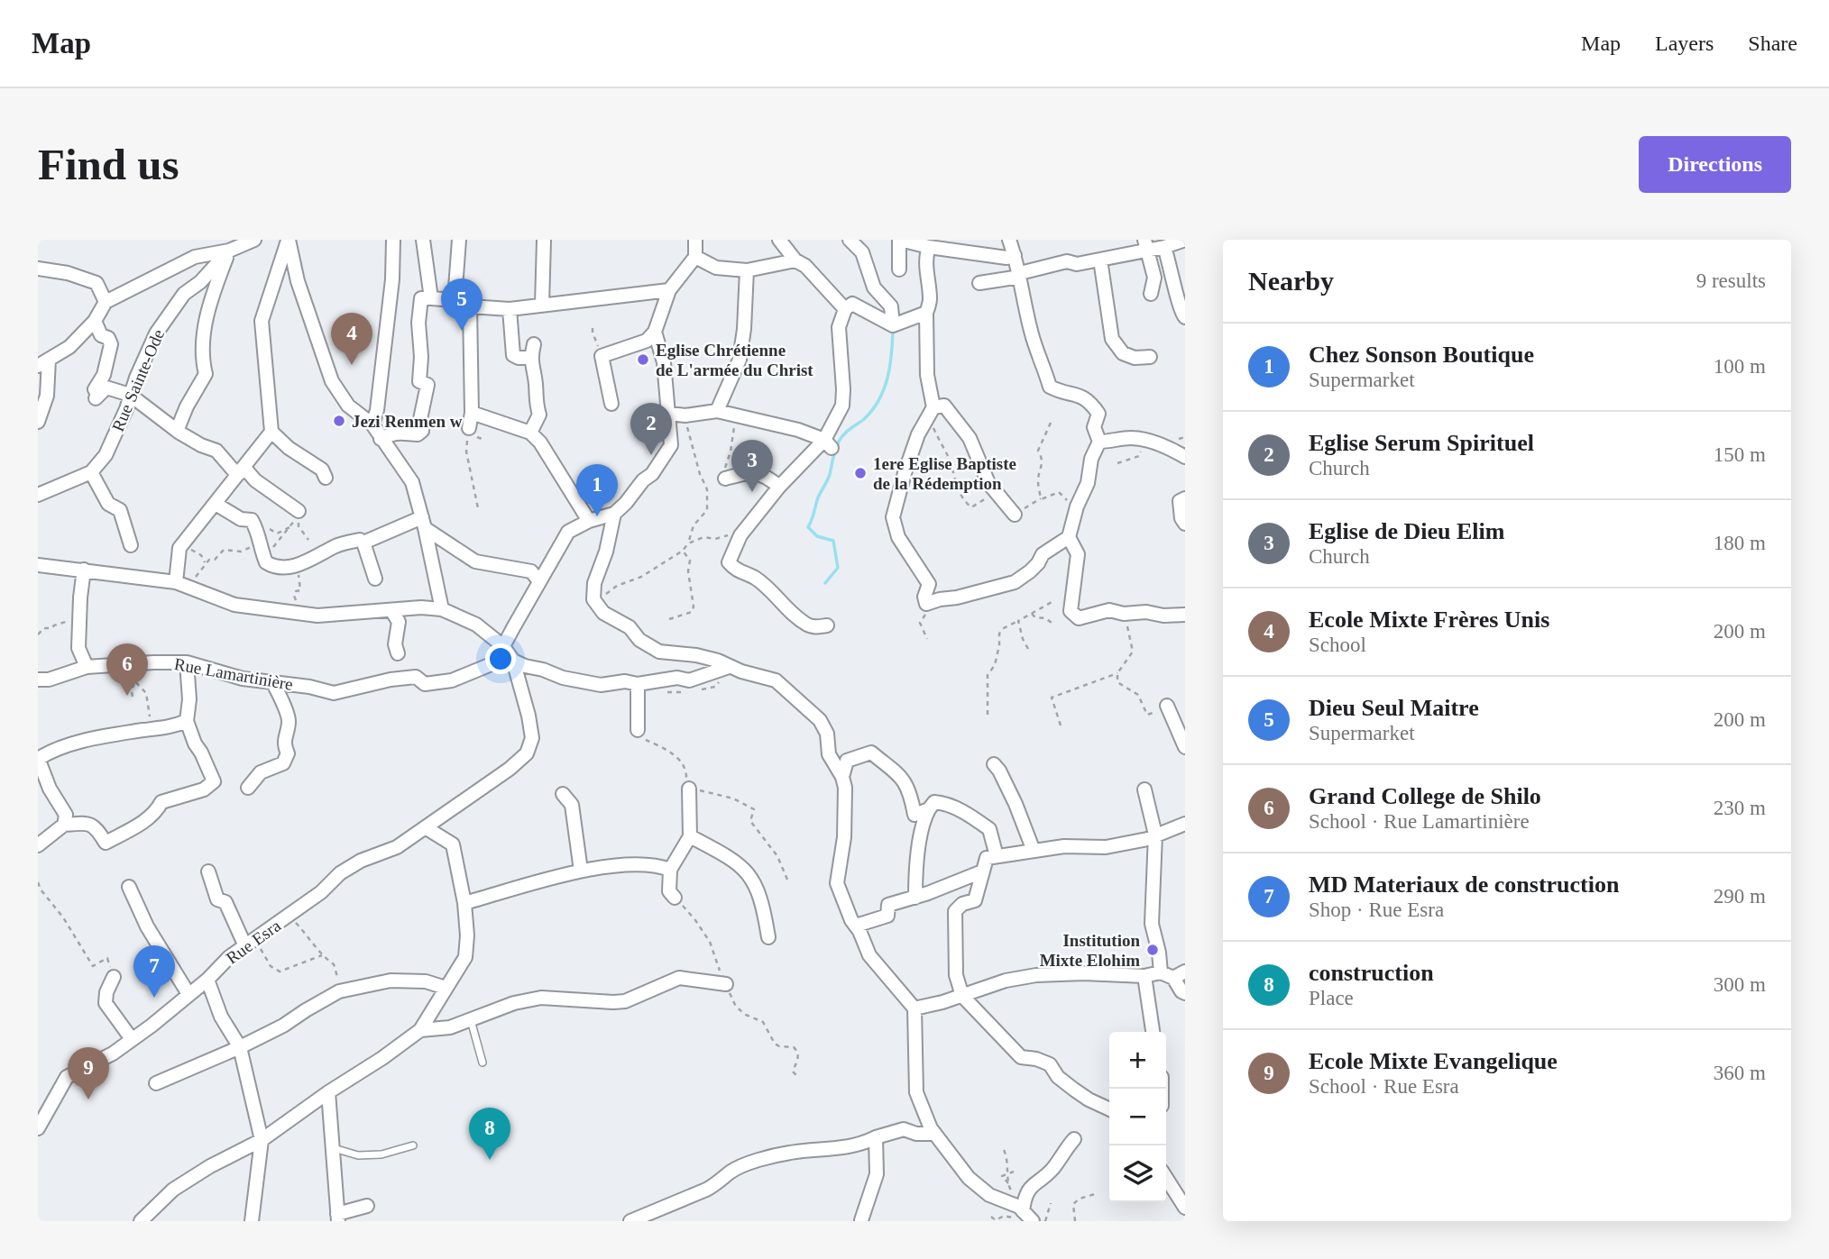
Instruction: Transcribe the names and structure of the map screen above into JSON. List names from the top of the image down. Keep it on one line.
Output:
{"streets":{"street":["Rue Sainte-Ode","Rue Lamartinière","Rue Esra"]},"places":["Eglise Chrétienne de L'armée du Christ","Jezi Renmen w","1ere Eglise Baptiste de la Rédemption","Institution Mixte Elohim"],"page":{"header":"Map","nav":["Map","Layers","Share"],"buttons":"Directions","title":"Find us","heading":["Nearby","9 results"],"pins":["5","4","2","3","1","6","7","9","8"],"list":[{"mark":"1","name":"Chez Sonson Boutique","note":"Supermarket","value":"100 m"},{"mark":"2","name":"Eglise Serum Spirituel","note":"Church","value":"150 m"},{"mark":"3","name":"Eglise de Dieu Elim","note":"Church","value":"180 m"},{"mark":"4","name":"Ecole Mixte Frères Unis","note":"School","value":"200 m"},{"mark":"5","name":"Dieu Seul Maitre","note":"Supermarket","value":"200 m"},{"mark":"6","name":"Grand College de Shilo","note":"School · Rue Lamartinière","value":"230 m"},{"mark":"7","name":"MD Materiaux de construction","note":"Shop · Rue Esra","value":"290 m"},{"mark":"8","name":"construction","note":"Place","value":"300 m"},{"mark":"9","name":"Ecole Mixte Evangelique","note":"School · Rue Esra","value":"360 m"}],"map_buttons":["+","−"]}}
